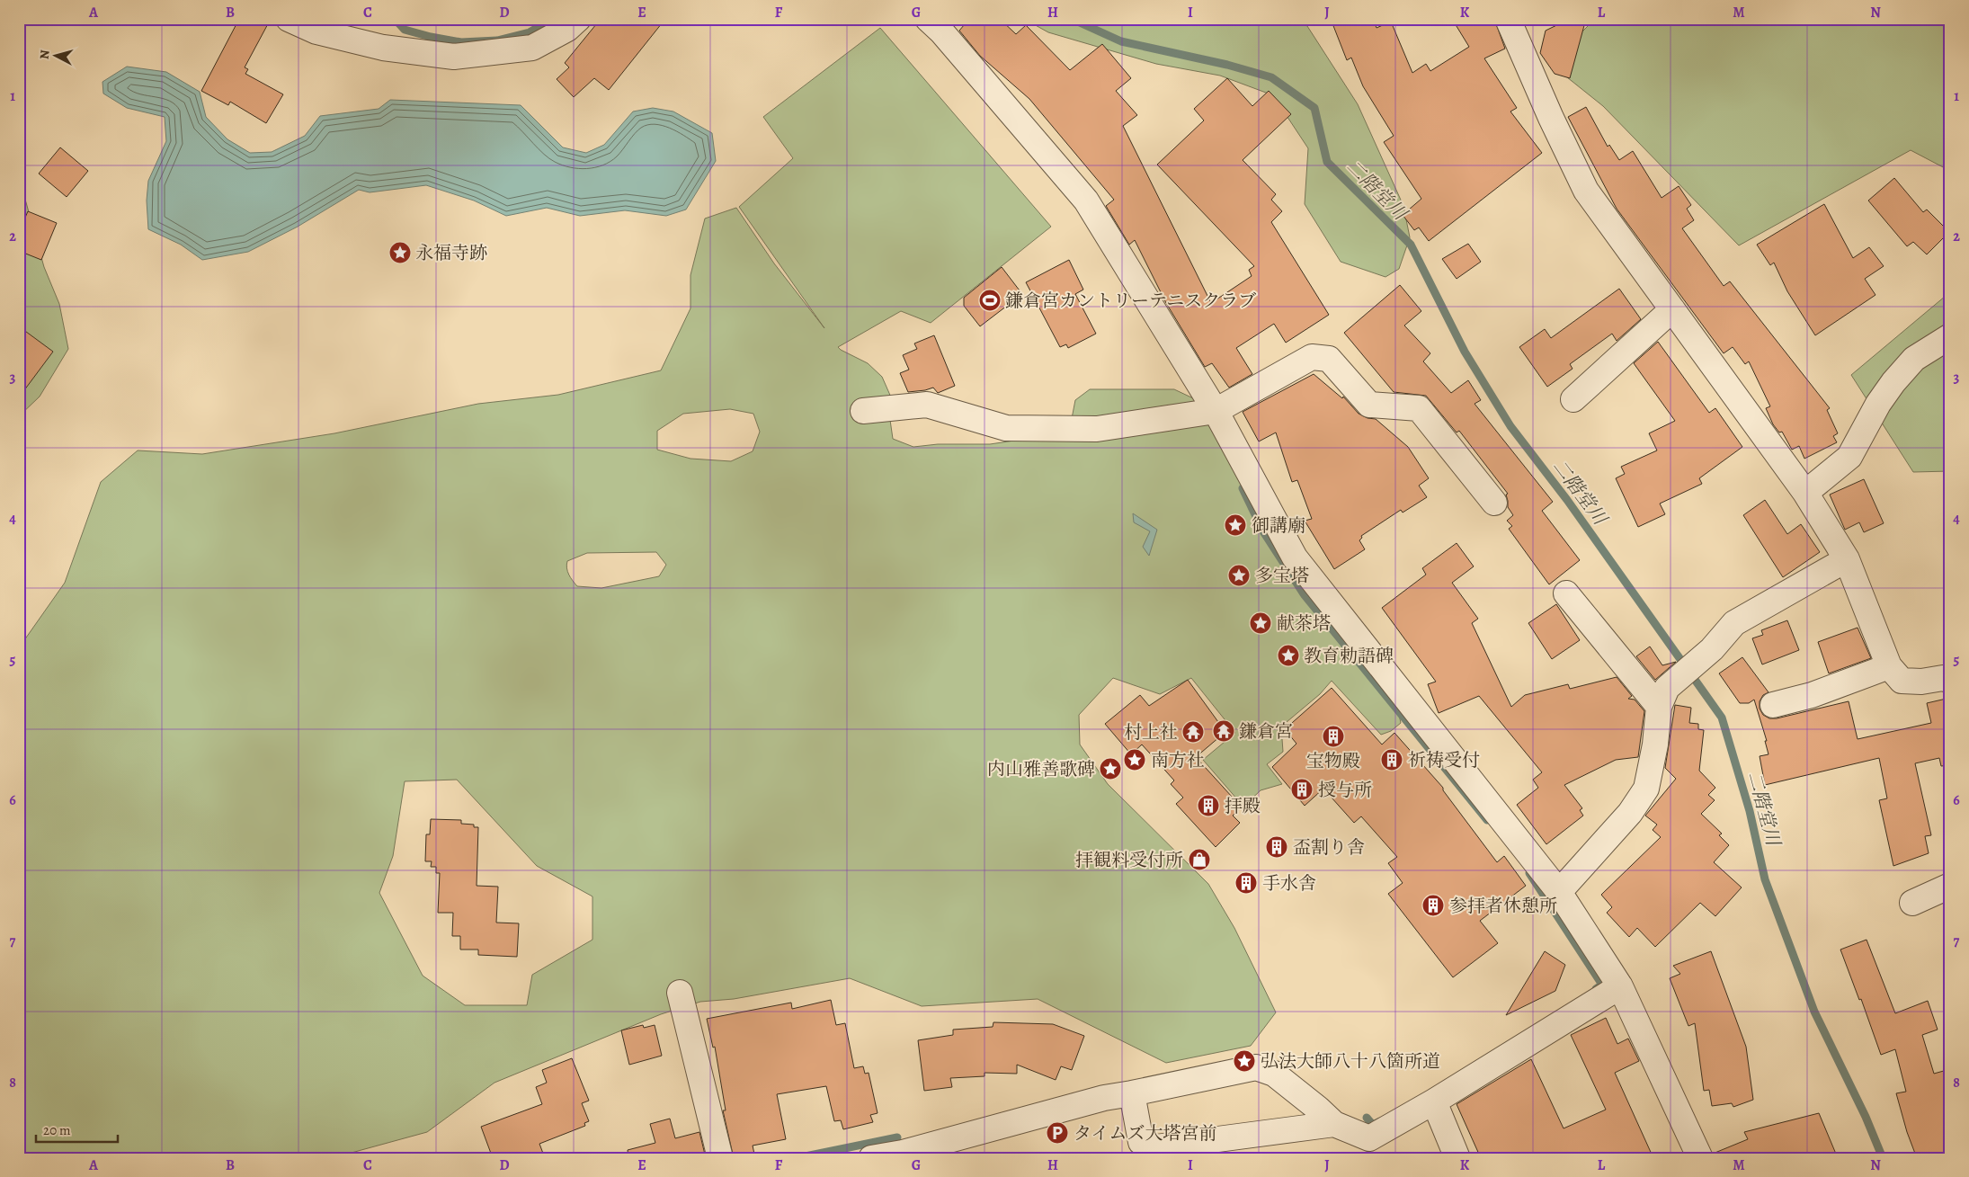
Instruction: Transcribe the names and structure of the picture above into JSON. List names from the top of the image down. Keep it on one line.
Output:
{"water":["二階堂川"],"places":{"place":["永福寺跡","御講廟","多宝塔","献茶塔","教育勅語碑","南方社","内山雅善歌碑","弘法大師八十八箇所道"],"sports":["鎌倉宮カントリーテニスクラブ"],"temple":["鎌倉宮","村上社"],"building":["宝物殿","祈祷受付","授与所","拝殿","盃割り舎","手水舎","参拝者休憩所"],"shop":["拝観料受付所"],"parking":["タイムズ大塔宮前"]},"scale_bar":"20 m","north":"left","grid":{"columns":["A","B","C","D","E","F","G","H","I","J","K","L","M","N"],"rows":["1","2","3","4","5","6","7","8"]}}
